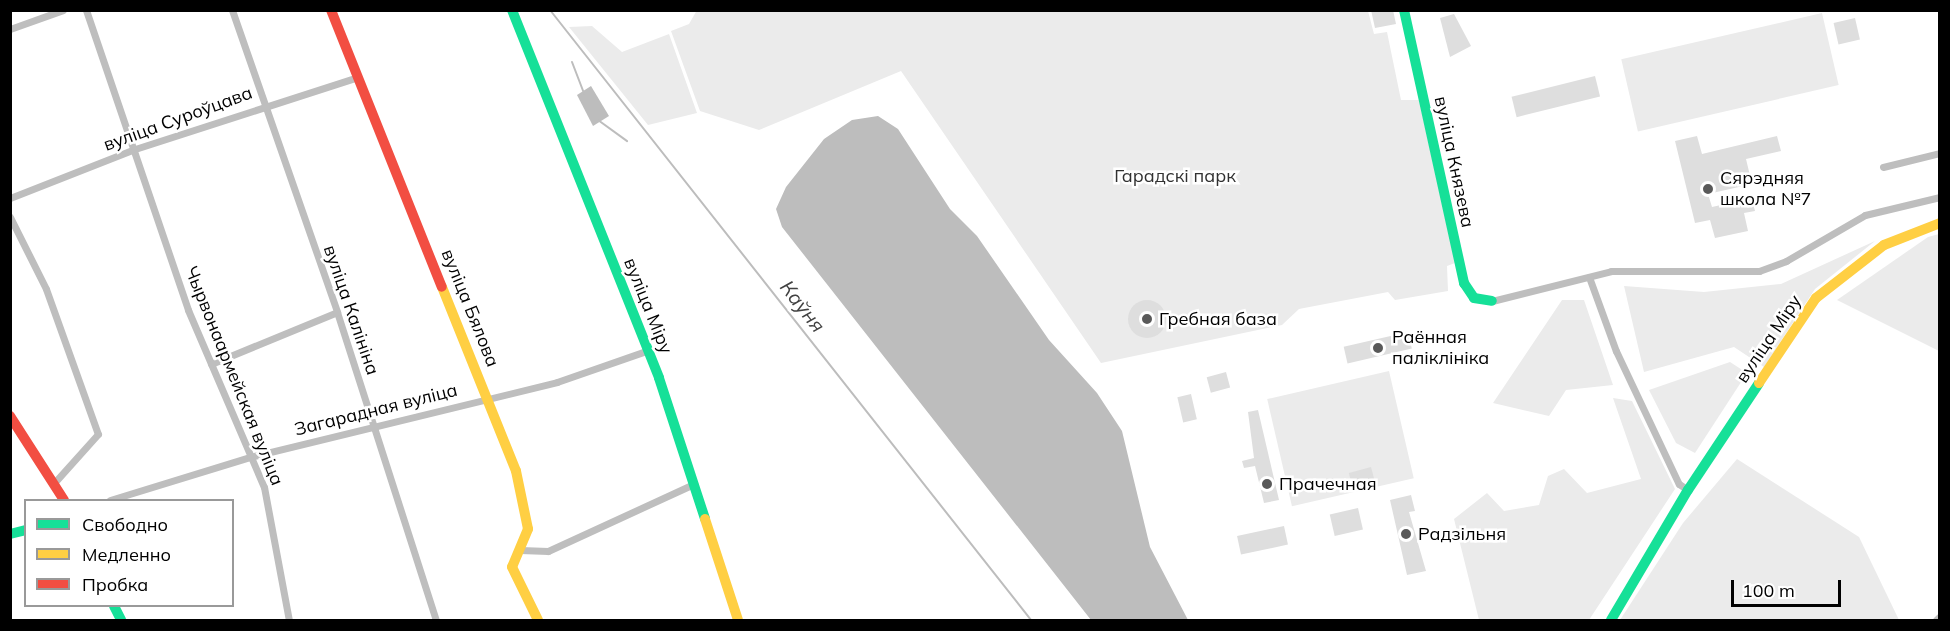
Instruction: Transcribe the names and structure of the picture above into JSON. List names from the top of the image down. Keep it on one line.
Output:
{"streets":{"street":["вуліца Суроўцава","вуліца Князева","вуліца Міру","вуліца Бялова","вуліца Калініна","Чырвонаармейская вуліца","Загарадная вуліца"]},"crossings":[["вуліца Суроўцава","вуліца Бялова"],["вуліца Суроўцава","вуліца Калініна"],["вуліца Суроўцава","Чырвонаармейская вуліца"],["вуліца Міру","Загарадная вуліца"],["вуліца Бялова","Загарадная вуліца"],["вуліца Калініна","Загарадная вуліца"],["Чырвонаармейская вуліца","Загарадная вуліца"]],"water":["Каўня"],"parks":["Гарадскі парк"],"places":["Сярэдняя школа №7","Гребная база","Раённая паліклініка","Прачечная","Радзільня"],"legend":["Свободно","Медленно","Пробка"],"scale_bar":"100 m"}
